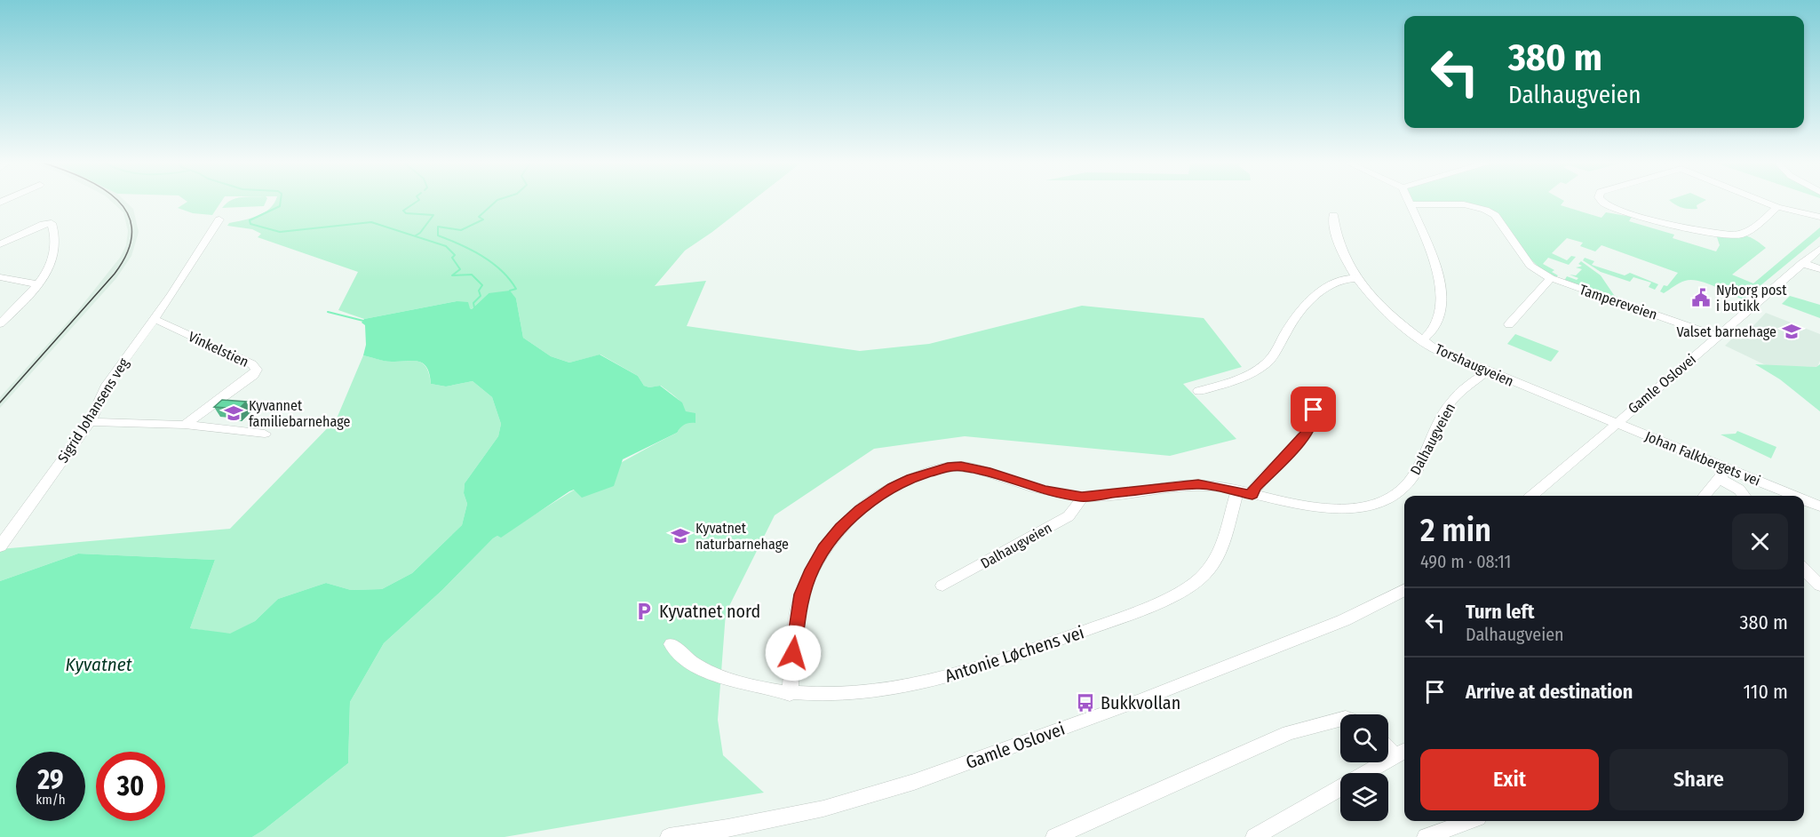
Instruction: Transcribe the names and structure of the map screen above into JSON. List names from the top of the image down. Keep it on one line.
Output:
{"streets":{"street":["Tampereveien","Vinkelstien","Torshaugveien","Gamle Oslovei","Sigrid Johansens veg","Dalhaugveien","Johan Falkbergets vei","Antonie Løchens vei"]},"crossings":[["Tampereveien","Gamle Oslovei"],["Vinkelstien","Sigrid Johansens veg"],["Torshaugveien","Gamle Oslovei"],["Torshaugveien","Dalhaugveien"],["Torshaugveien","Johan Falkbergets vei"],["Gamle Oslovei","Johan Falkbergets vei"],["Dalhaugveien","Antonie Løchens vei"]],"water":["Kyvatnet"],"places":{"public building":["Nyborg post i butikk"],"school or university":["Valset barnehage","Kyvannet familiebarnehage","Kyvatnet naturbarnehage"],"parking":["Kyvatnet nord"],"bus stop":["Bukkvollan"]},"page":{"turn":["380 m","Dalhaugveien"],"heading":["2 min","490 m · 08:11"],"list":[{"name":"Turn left","note":"Dalhaugveien","value":"380 m"},{"name":"Arrive at destination","value":"110 m"}],"buttons":["Exit","Share"],"speed":"29 km/h","limit":"30"}}
